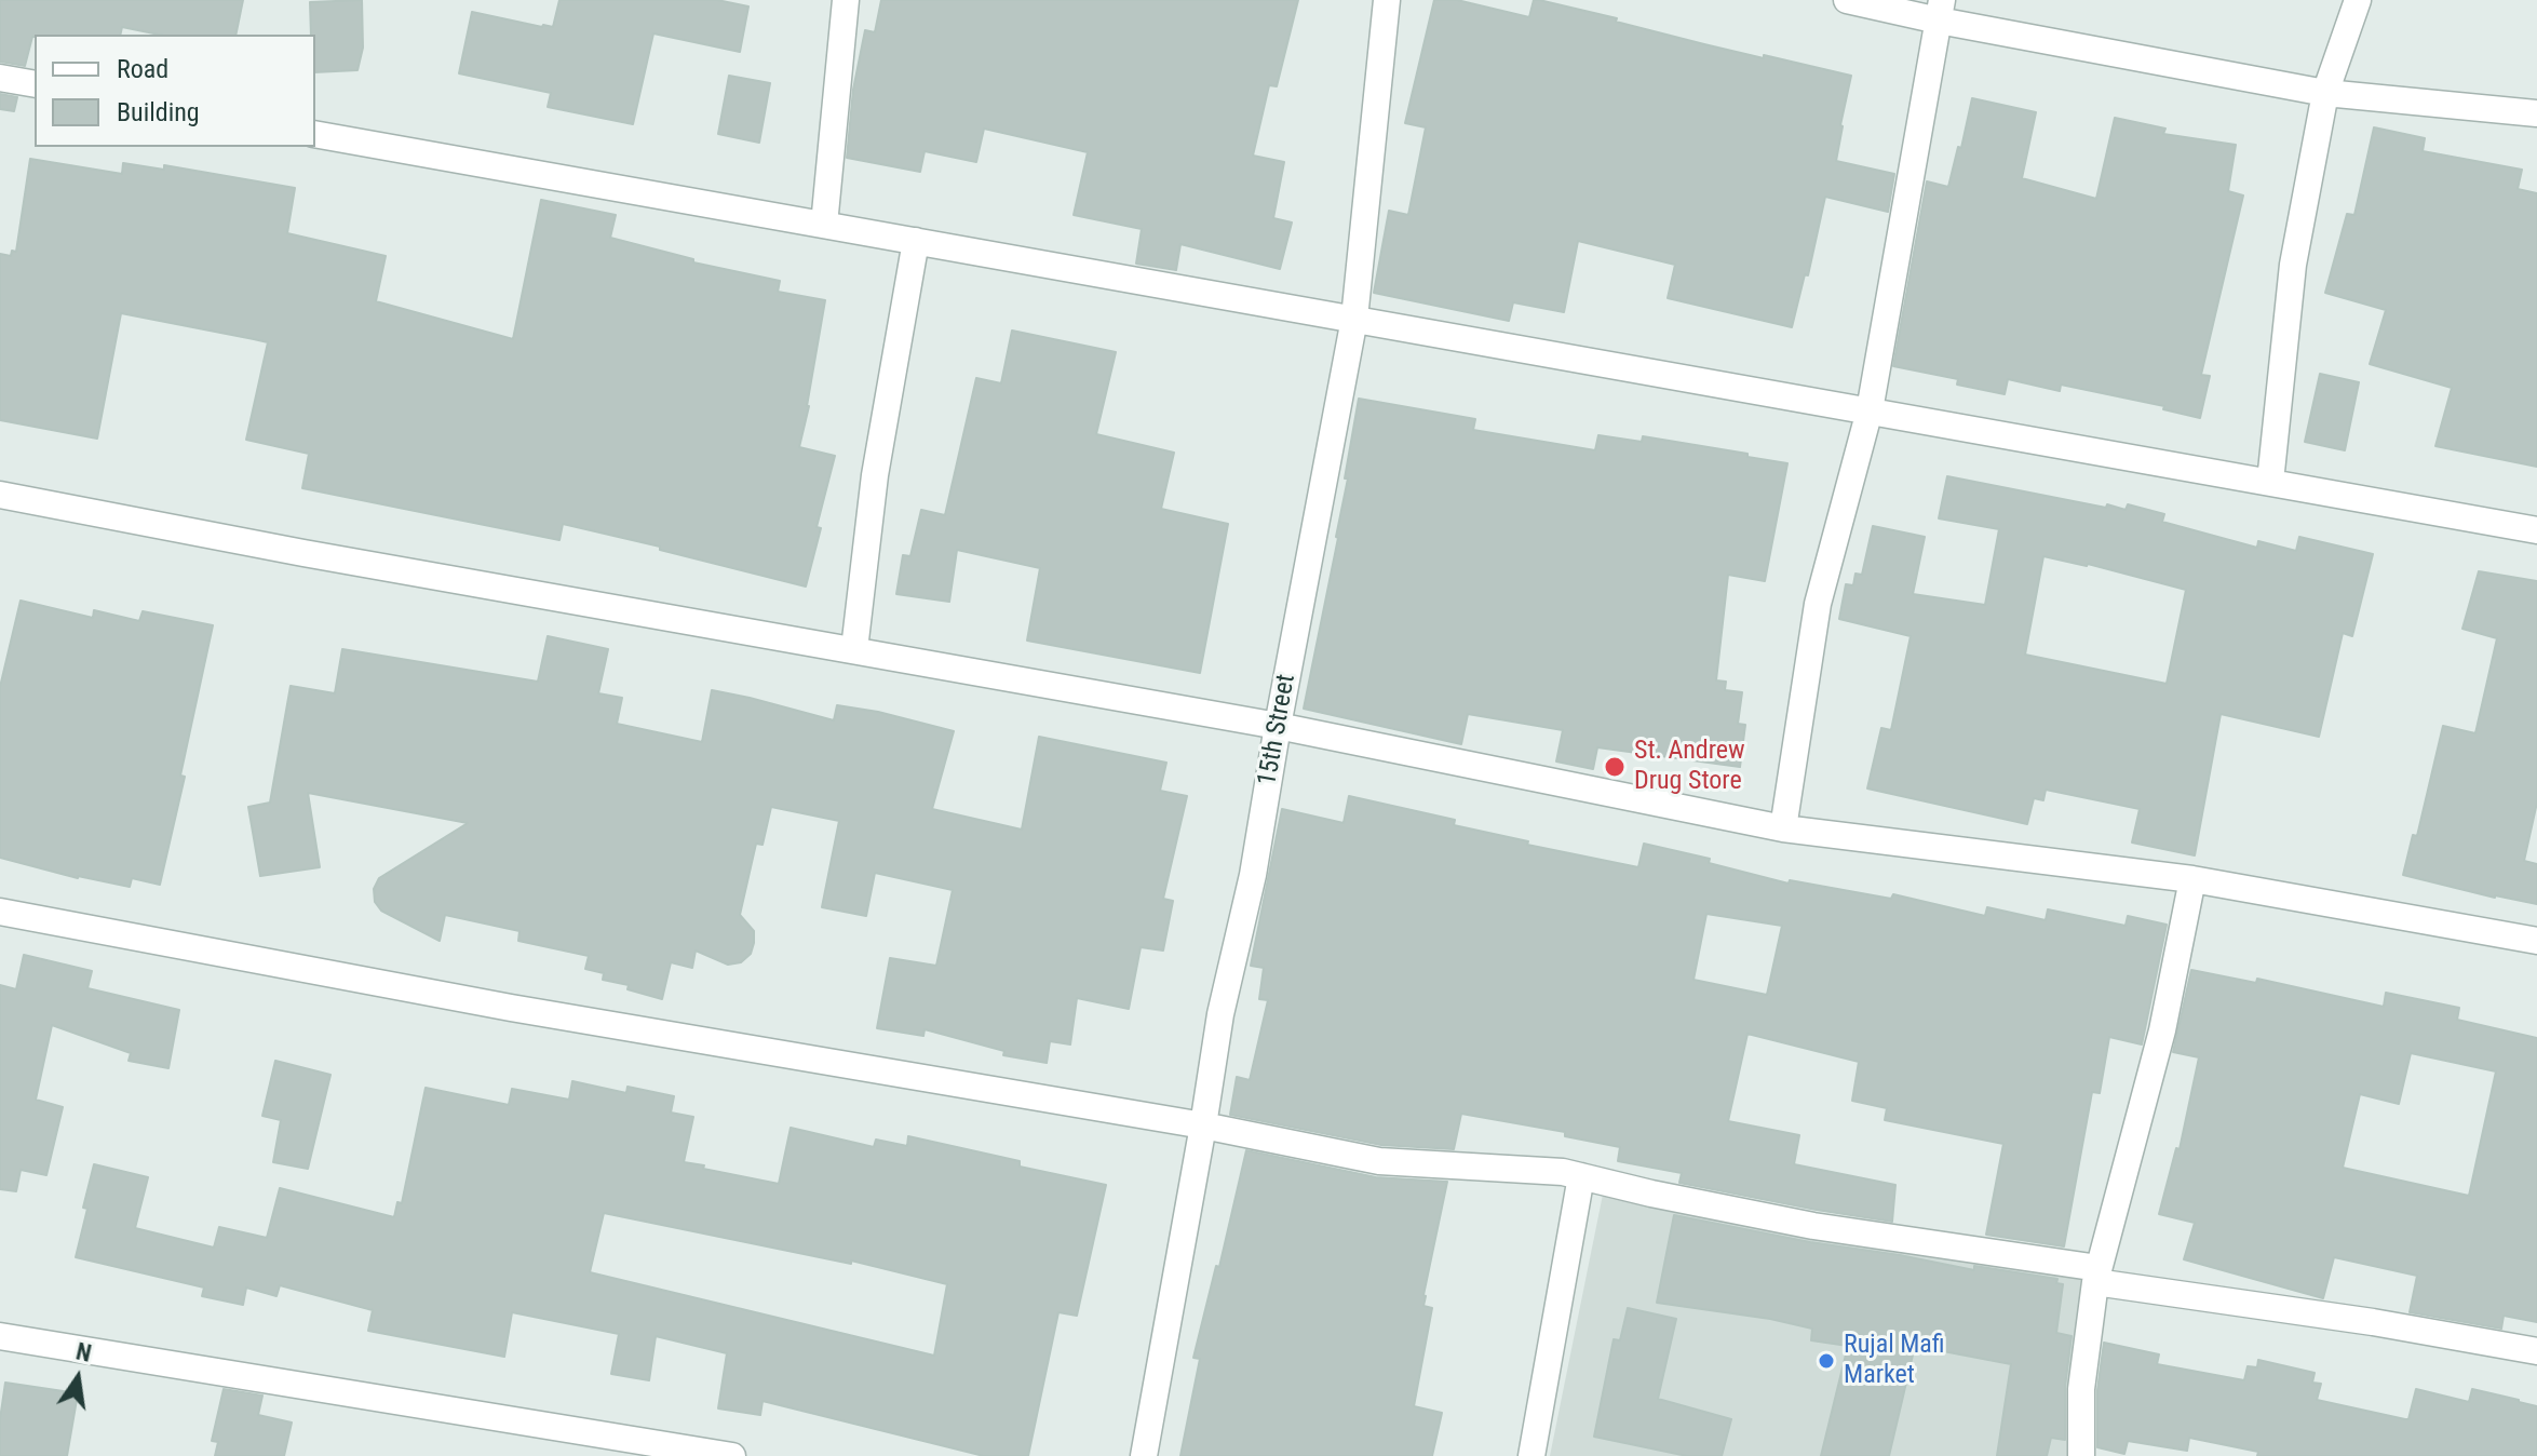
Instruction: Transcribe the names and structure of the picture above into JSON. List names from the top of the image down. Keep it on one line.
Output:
{"streets":{"street":["15th Street"]},"places":["St. Andrew Drug Store","Rujal Mafi Market"],"legend":["Road","Building"],"north":"top"}
